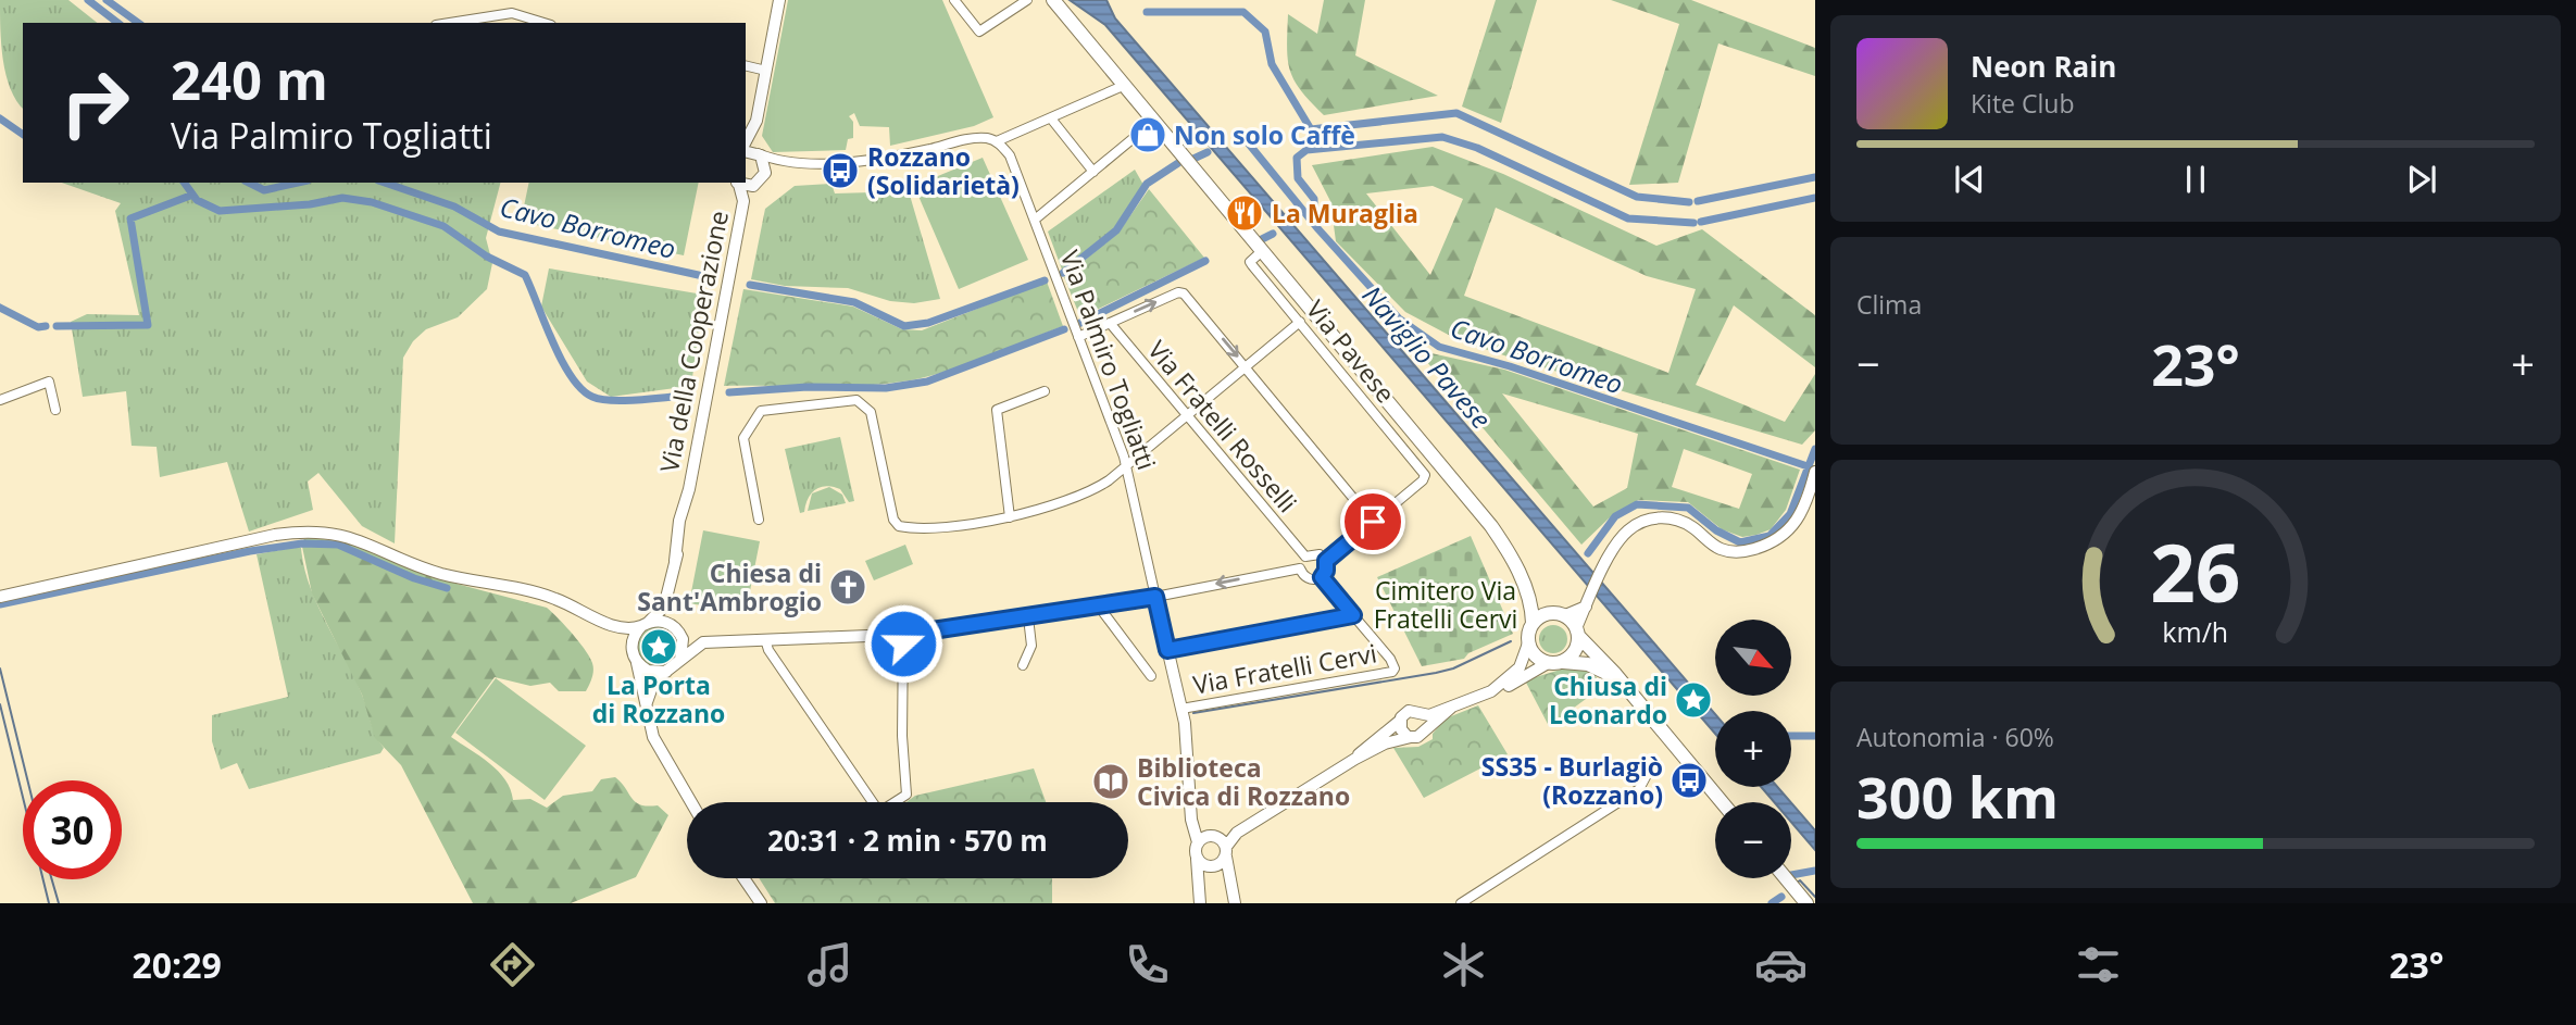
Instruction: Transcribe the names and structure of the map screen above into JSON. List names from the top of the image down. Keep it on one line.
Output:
{"streets":{"street":["Via della Cooperazione","Via Pavese","Via Palmiro Togliatti","Via Fratelli Rosselli","Via Fratelli Cervi"]},"crossings":[["Via Palmiro Togliatti","Via Fratelli Cervi"]],"water":["Cavo Borromeo","Naviglio Pavese"],"parks":["Cimitero Via Fratelli Cervi"],"places":{"shop":["Non solo Caffè"],"bus stop":["Rozzano (Solidarietà)","SS35 - Burlagiò (Rozzano)"],"restaurant":["La Muraglia"],"church":["Chiesa di Sant'Ambrogio"],"place":["La Porta di Rozzano","Chiusa di Leonardo"],"library":["Biblioteca Civica di Rozzano"]},"north":"bottom right","page":{"turn":["240 m","Via Palmiro Togliatti"],"song":["Neon Rain","Kite Club"],"tile":["Clima",["Autonomia · 60%","300 km"]],"heat":["−","23°","+"],"map_buttons":["+","−"],"limit":"30","trip":"20:31 · 2 min · 570 m","tabs":["20:29","23°"],"gauge":["26","km/h"]}}
